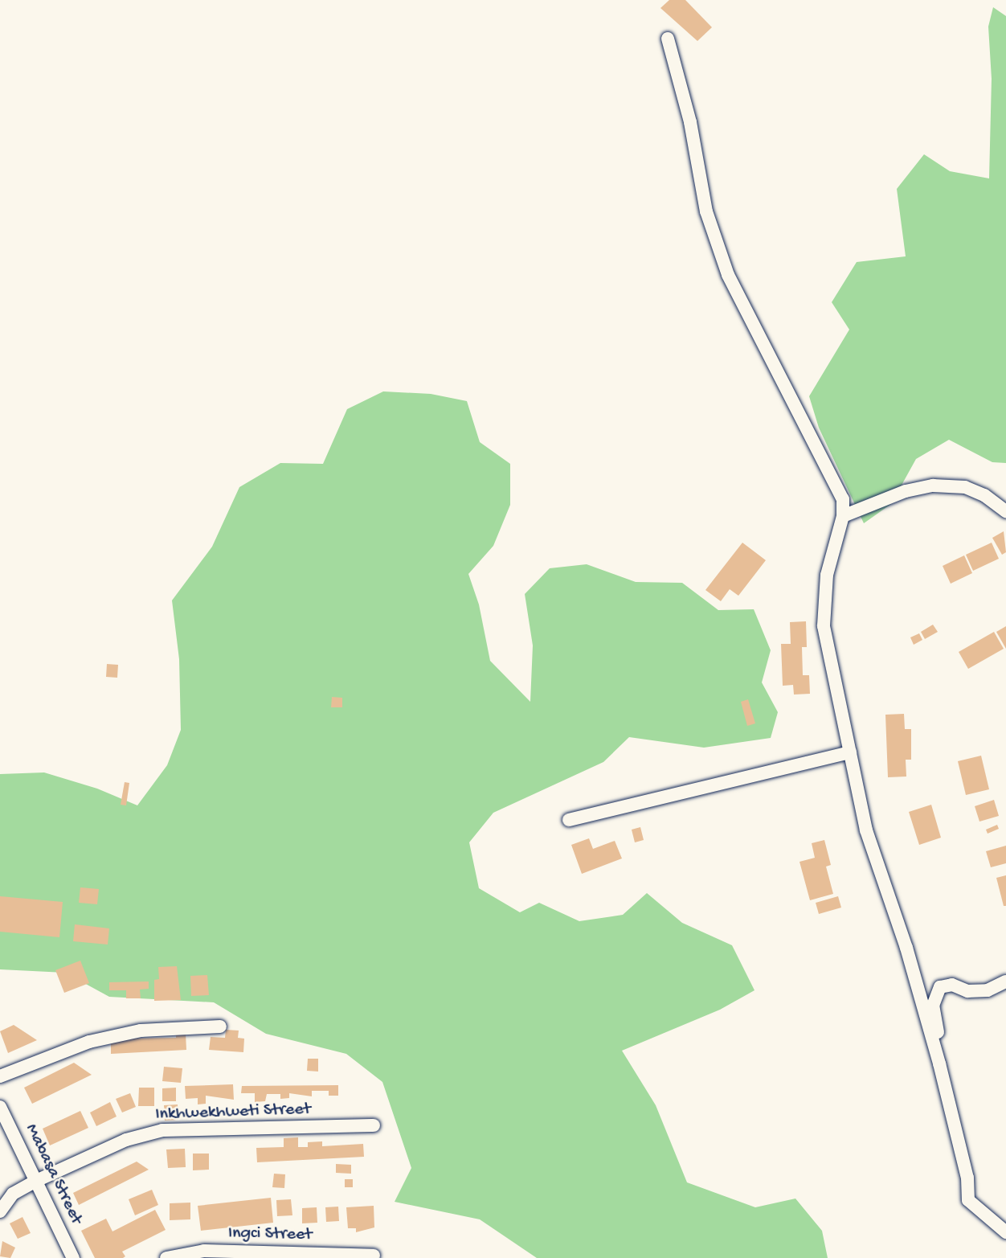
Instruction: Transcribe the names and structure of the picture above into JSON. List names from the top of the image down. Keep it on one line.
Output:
{"streets":{"street":["Inkhwekhweti Street","Mabasa Street","Ingci Street"]},"crossings":[["Inkhwekhweti Street","Mabasa Street"]]}
